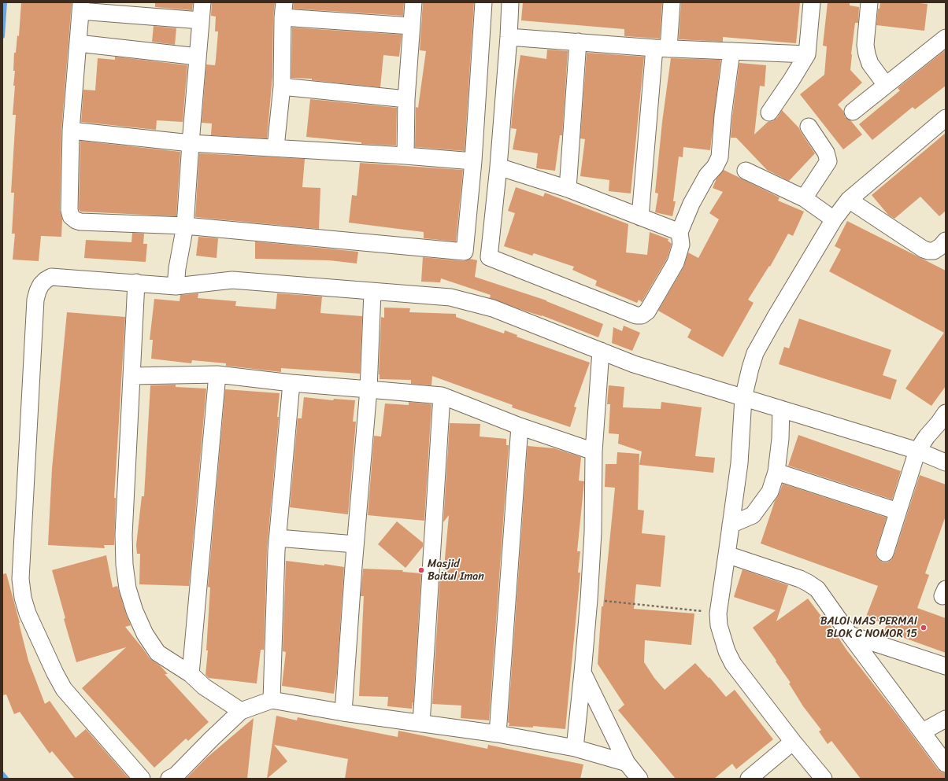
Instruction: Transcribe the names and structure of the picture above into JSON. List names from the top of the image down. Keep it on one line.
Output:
{"places":["Masjid Baitul Iman","BALOI MAS PERMAI BLOK C NOMOR 15"]}
